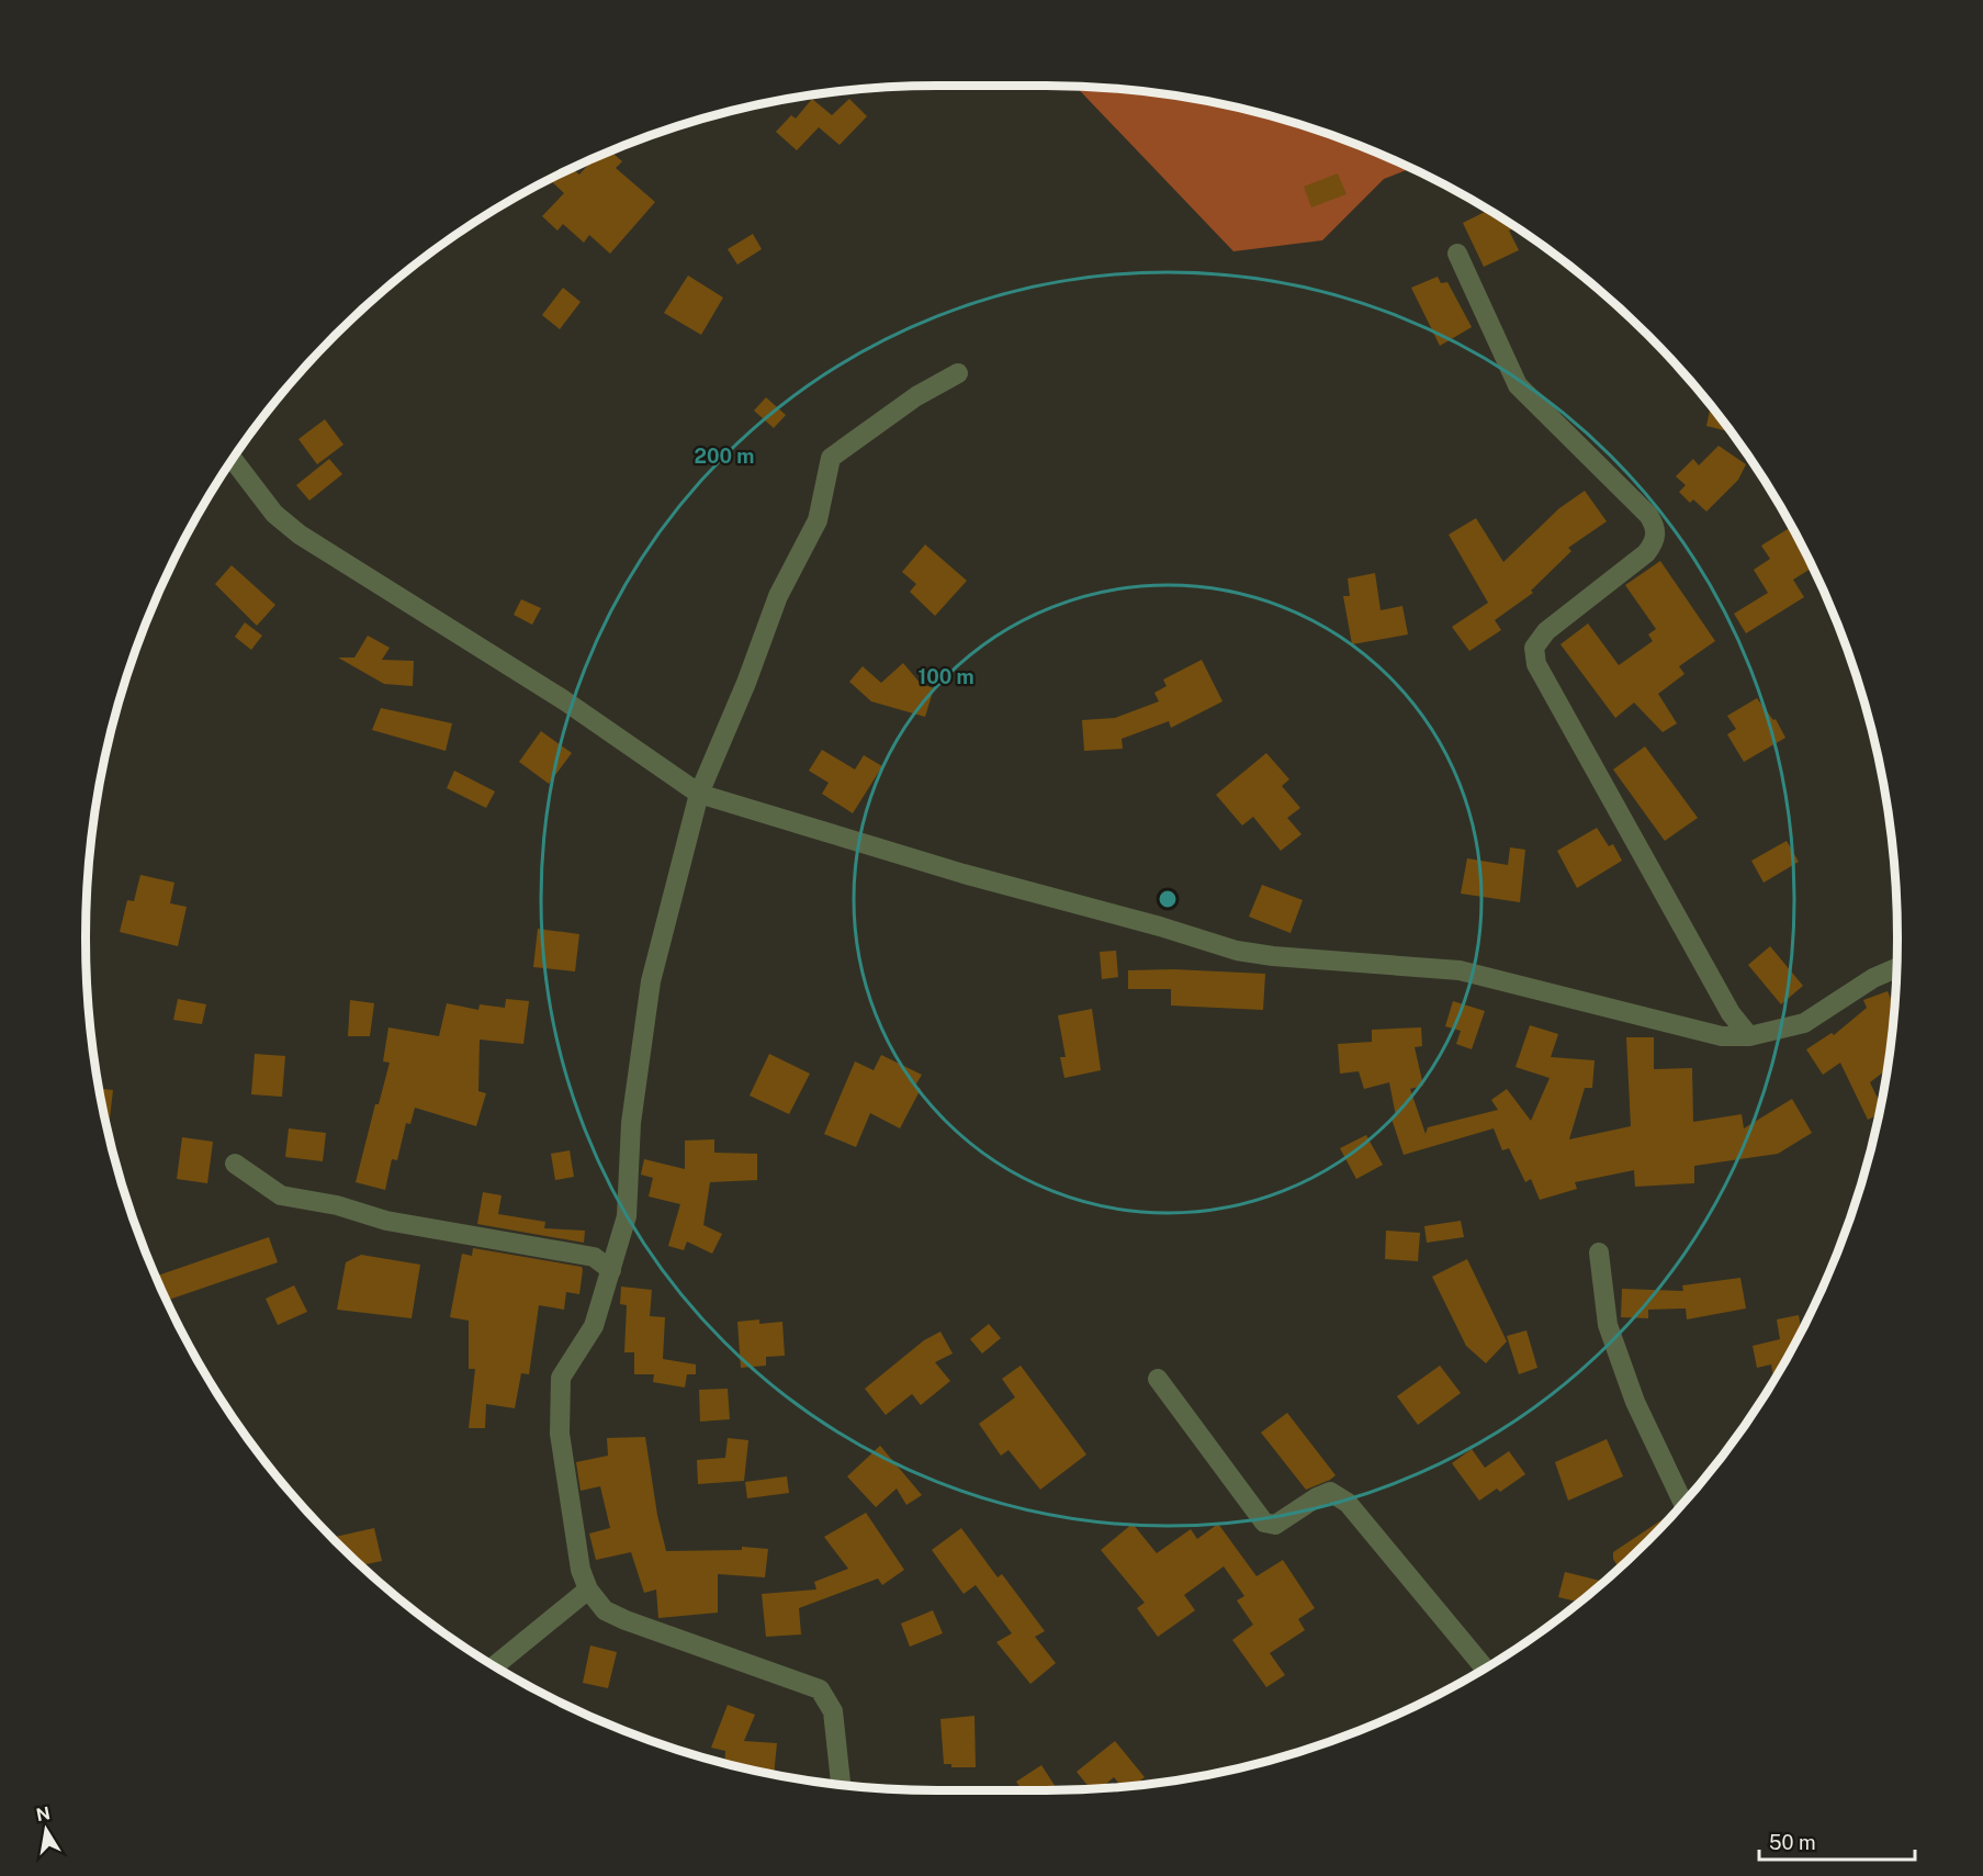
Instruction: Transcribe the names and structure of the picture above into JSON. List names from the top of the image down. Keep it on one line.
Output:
{"scale_bar":"50 m","north":"top","rings":["200 m","100 m"]}
